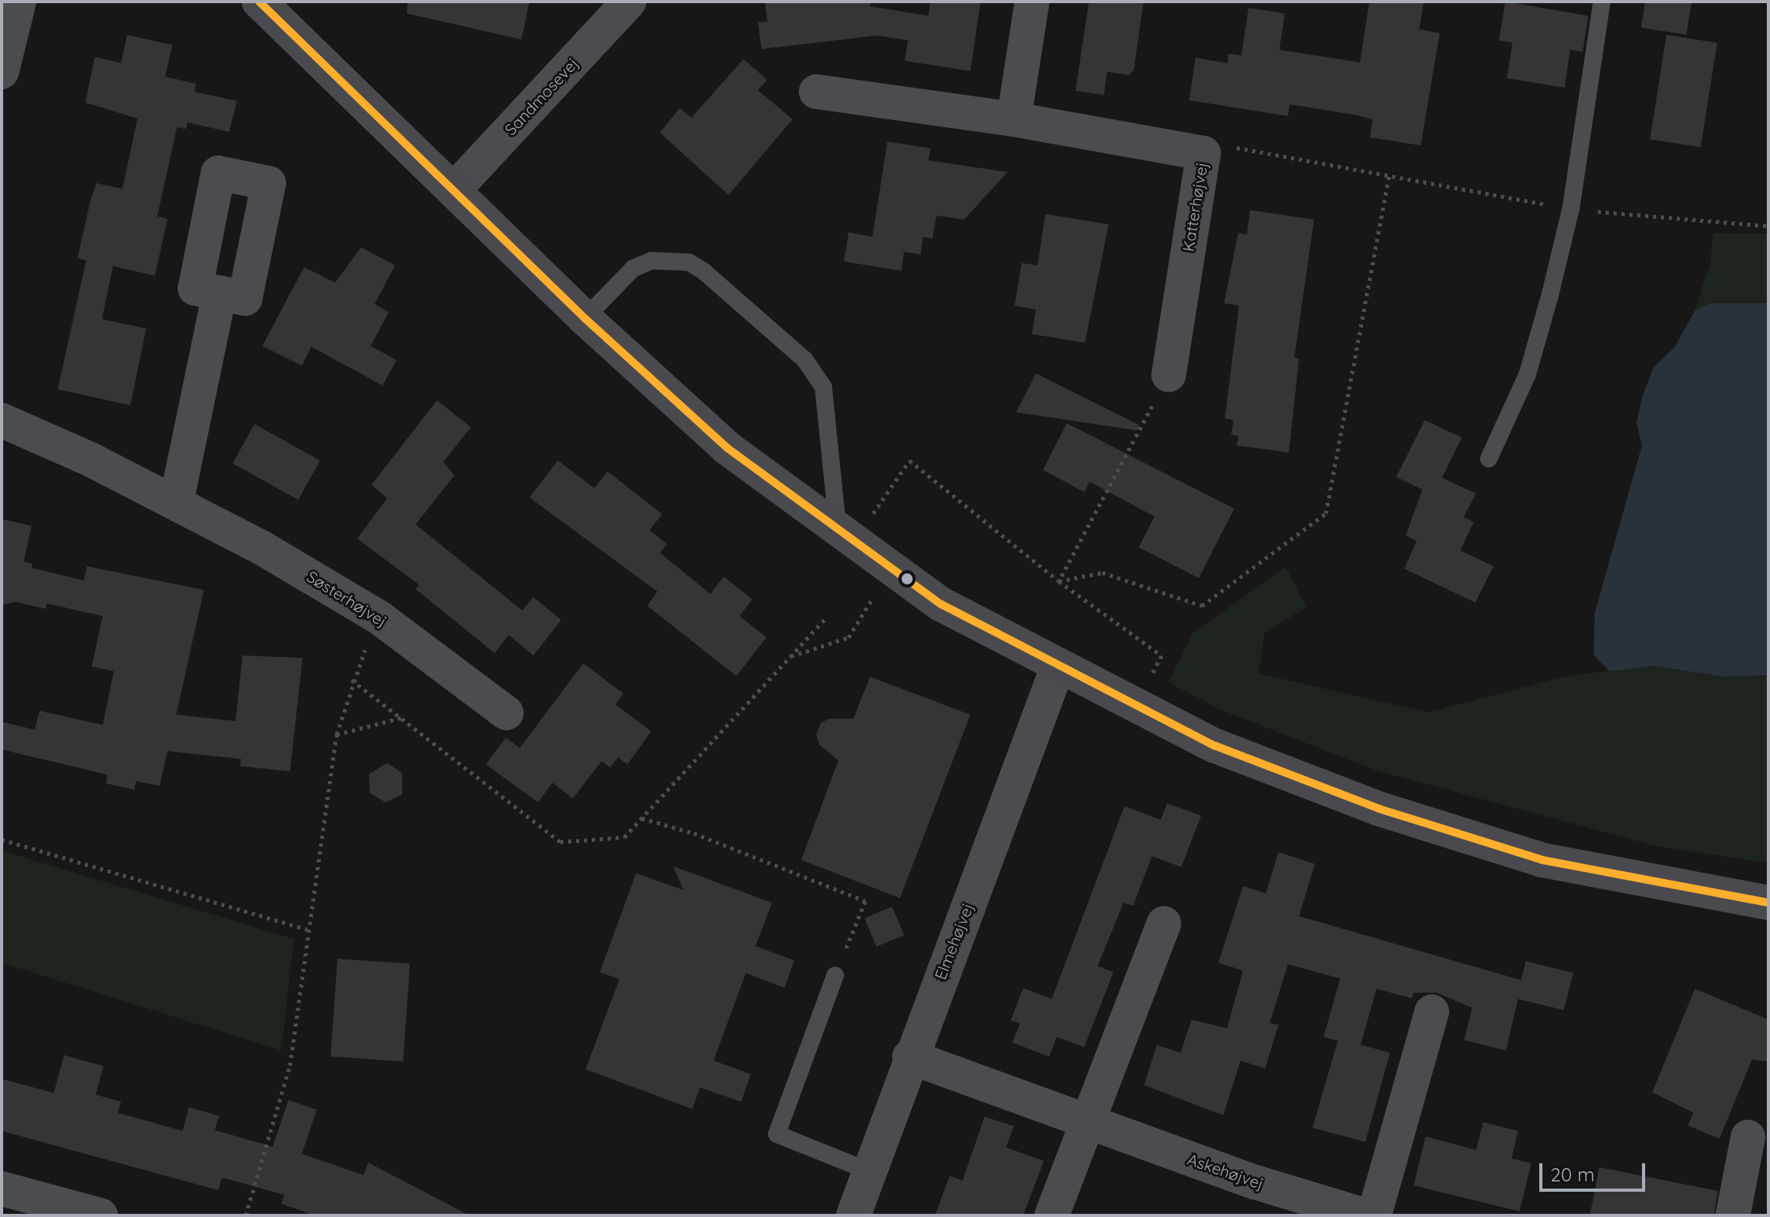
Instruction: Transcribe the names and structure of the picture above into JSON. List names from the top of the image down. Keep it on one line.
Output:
{"streets":{"street":["Sandmosevej","Katterhøjvej","Søsterhøjvej","Elmehøjvej","Askehøjvej"]},"crossings":[["Elmehøjvej","Askehøjvej"]],"scale_bar":"20 m"}
